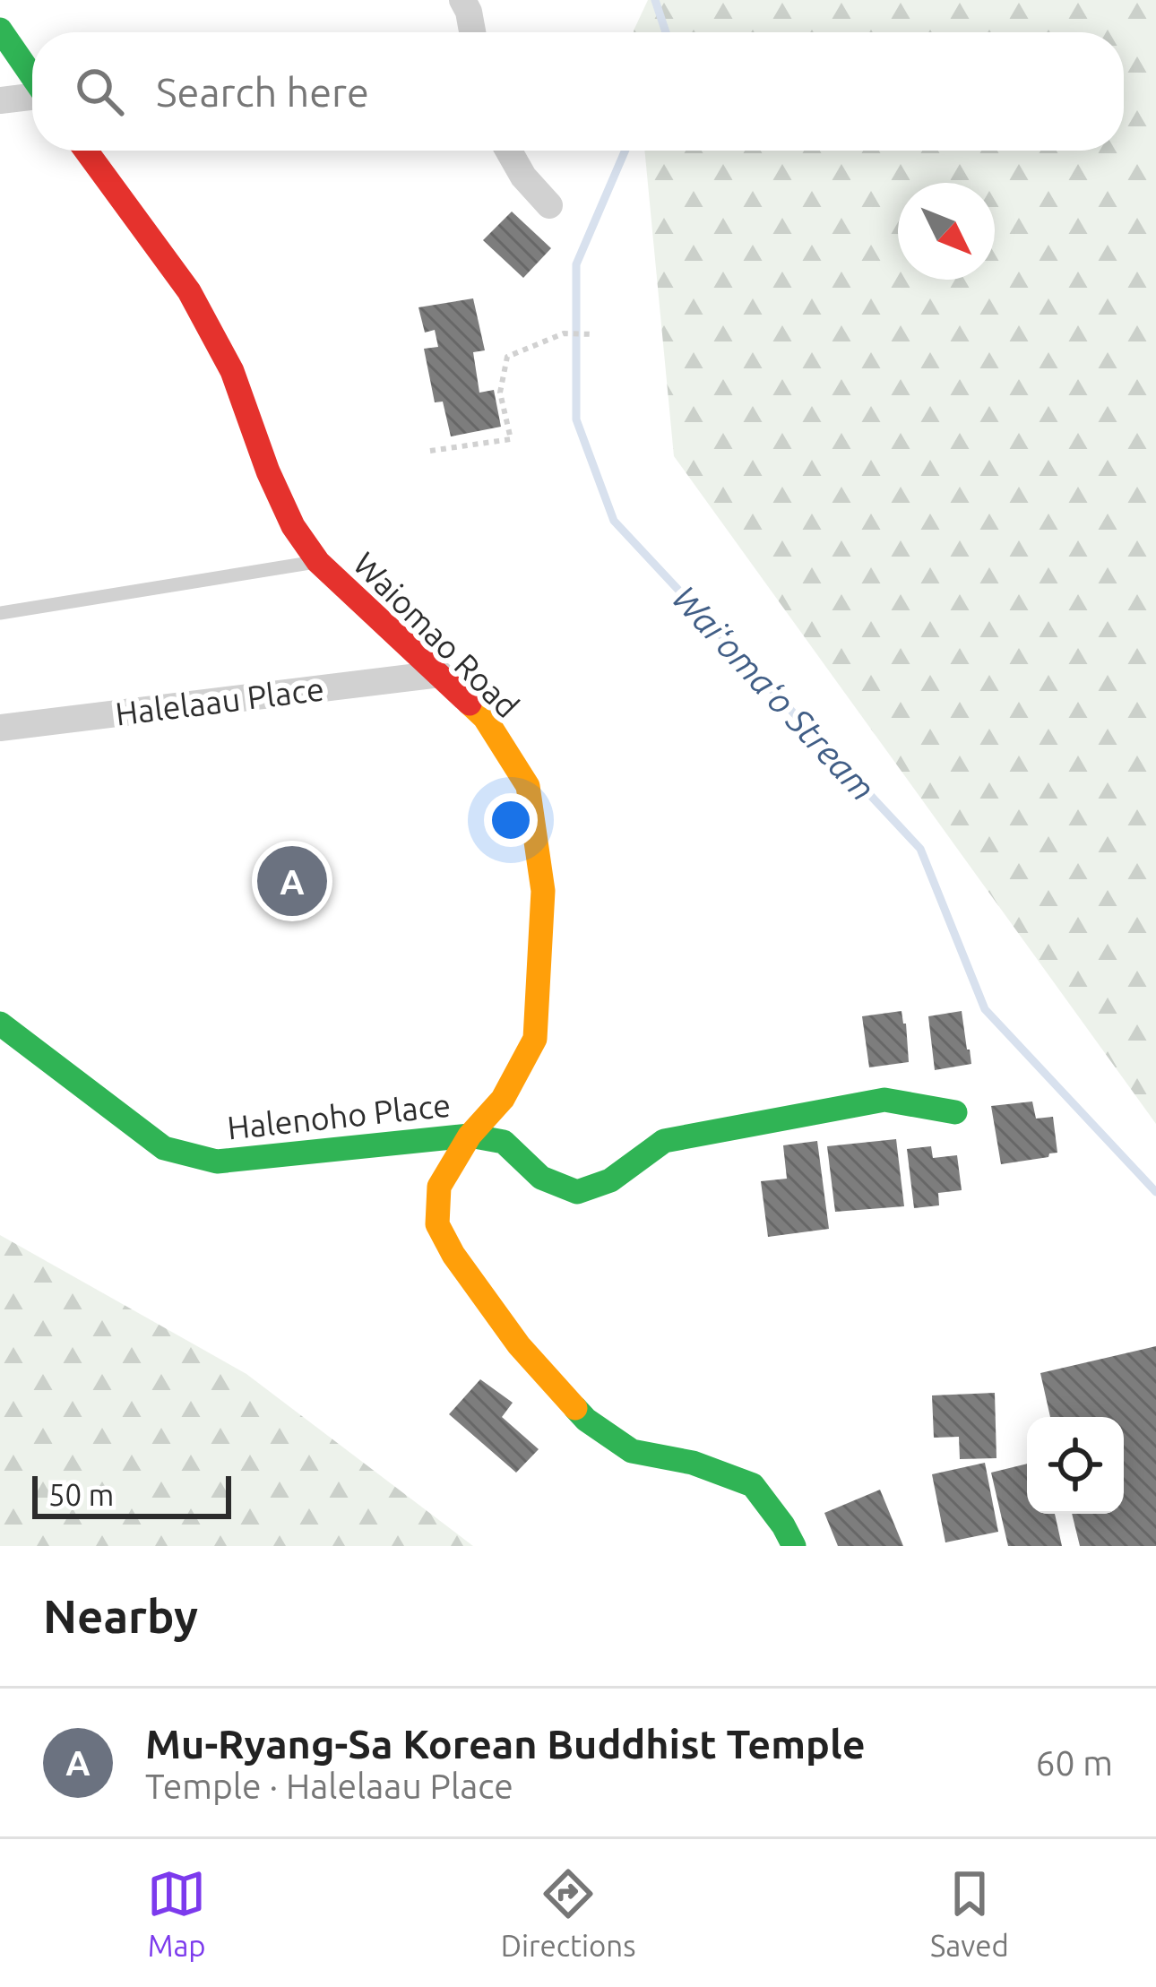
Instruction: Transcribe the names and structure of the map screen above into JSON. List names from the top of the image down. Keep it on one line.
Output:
{"streets":{"street":["Waiomao Road","Halelaau Place","Halenoho Place"]},"crossings":[["Waiomao Road","Halelaau Place"],["Waiomao Road","Halenoho Place"]],"water":["Waiʻomaʻo Stream"],"scale_bar":"50 m","north":"bottom right","page":{"search":"Search here","pins":"A","scale":"50 m","heading":"Nearby","list":[{"mark":"A","name":"Mu-Ryang-Sa Korean Buddhist Temple","note":"Temple · Halelaau Place","value":"60 m"}],"nav":["Map","Directions","Saved"]}}
